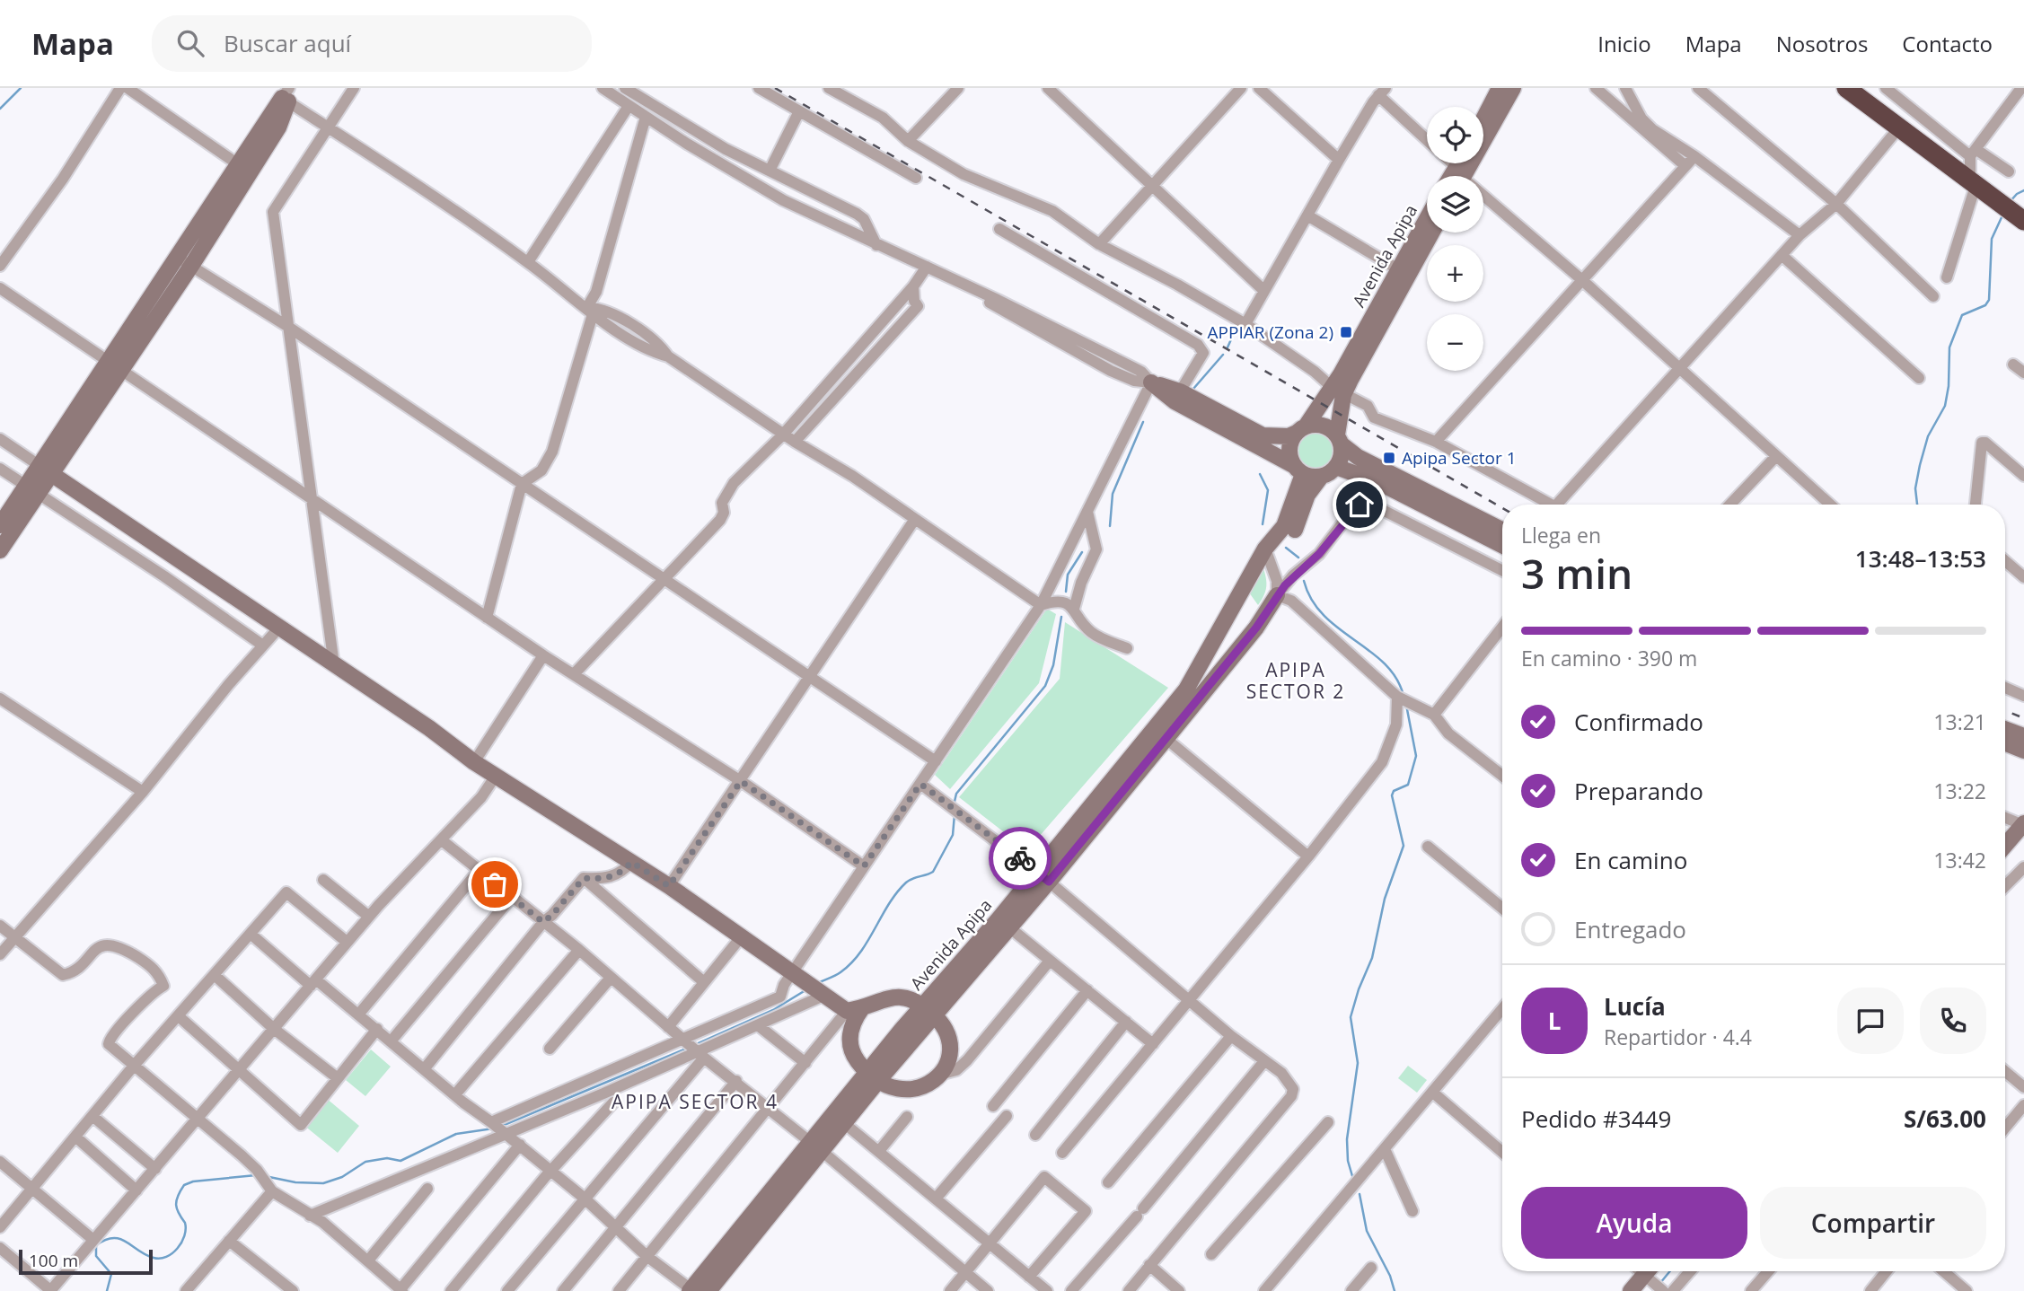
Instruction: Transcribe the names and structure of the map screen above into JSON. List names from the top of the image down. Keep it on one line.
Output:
{"streets":{"street":["Avenida Apipa"]},"districts":["APIPA SECTOR 2","APIPA SECTOR 4"],"places":{"transit":["APPIAR (Zona 2)","Apipa Sector 1"]},"scale_bar":"100 m","page":{"header":"Mapa","search":"Buscar aquí","nav":["Inicio","Mapa","Nosotros","Contacto"],"map_buttons":["+","−"],"heading":["3 min","Llega en","13:48–13:53"],"panel":["Lucía","Repartidor · 4.4","Pedido #3449","S/63.00"],"bar":"En camino · 390 m","list":[["Confirmado","13:21"],["Preparando","13:22"],["En camino","13:42"],"Entregado"],"round":"L","buttons":["Ayuda","Compartir"],"scale":"100 m"}}
